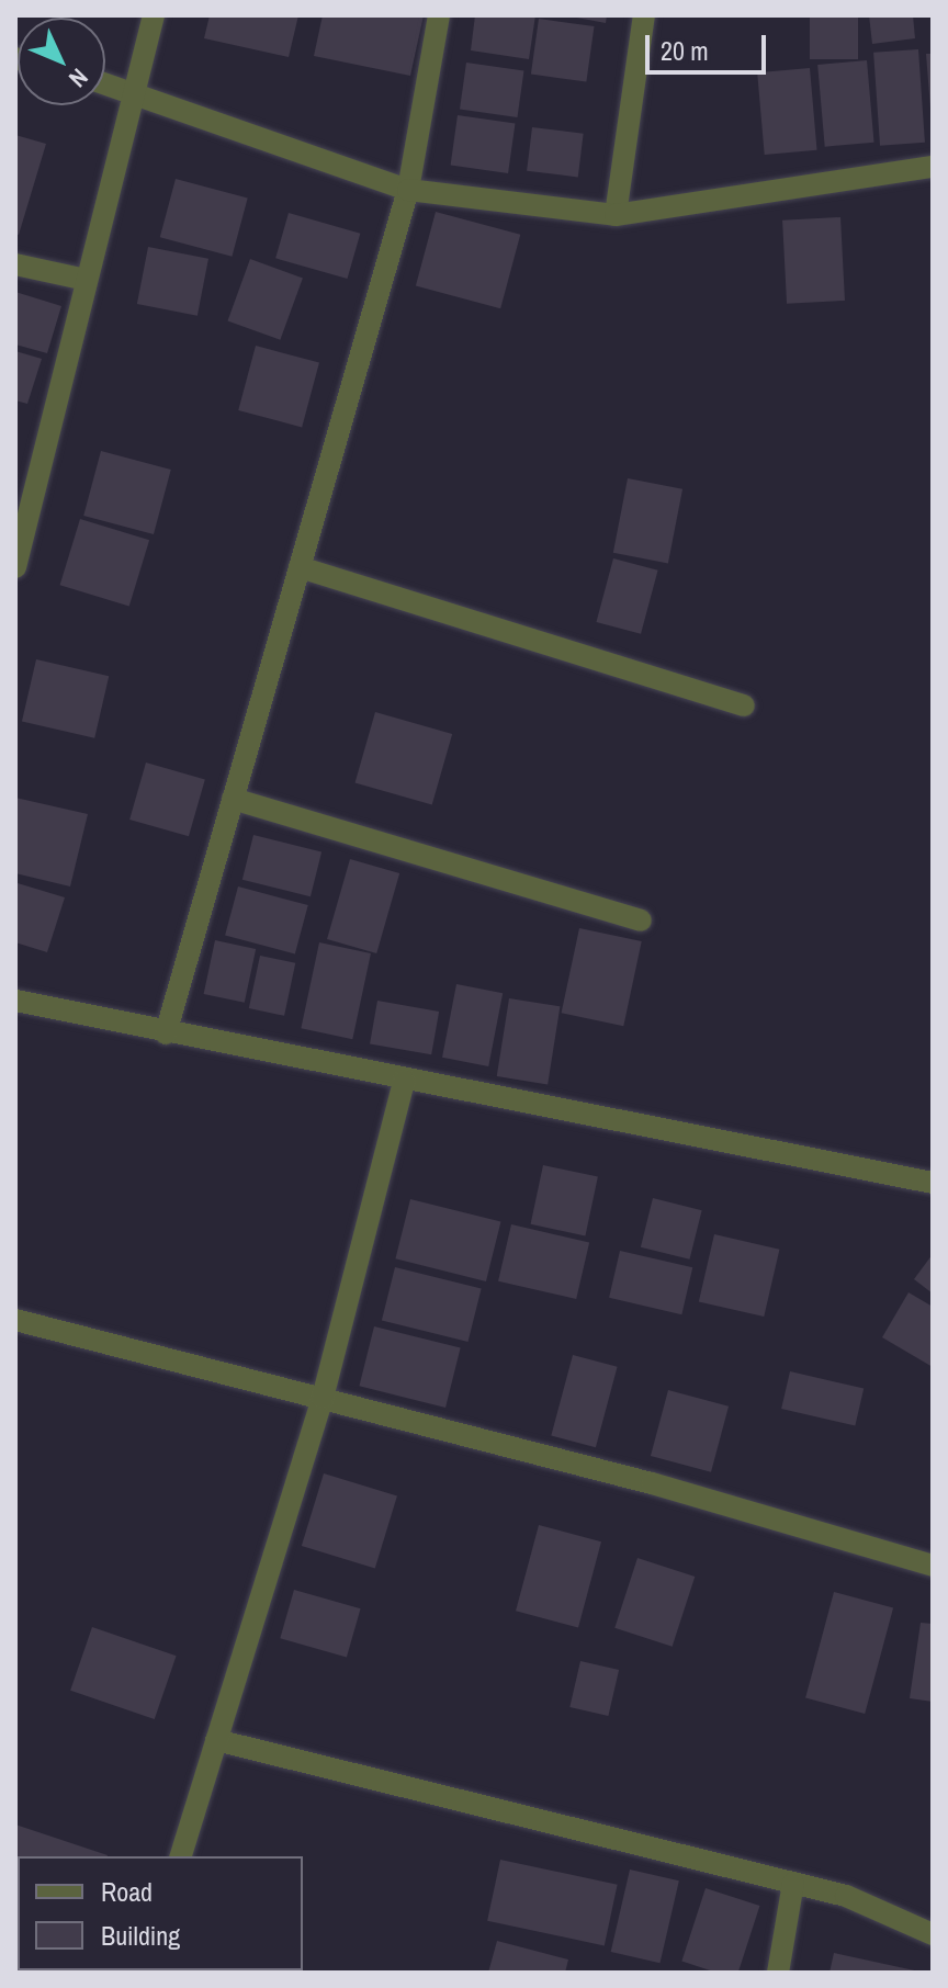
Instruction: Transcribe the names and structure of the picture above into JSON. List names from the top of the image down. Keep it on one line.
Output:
{"legend":["Road","Building"],"scale_bar":"20 m","north":"bottom right"}
